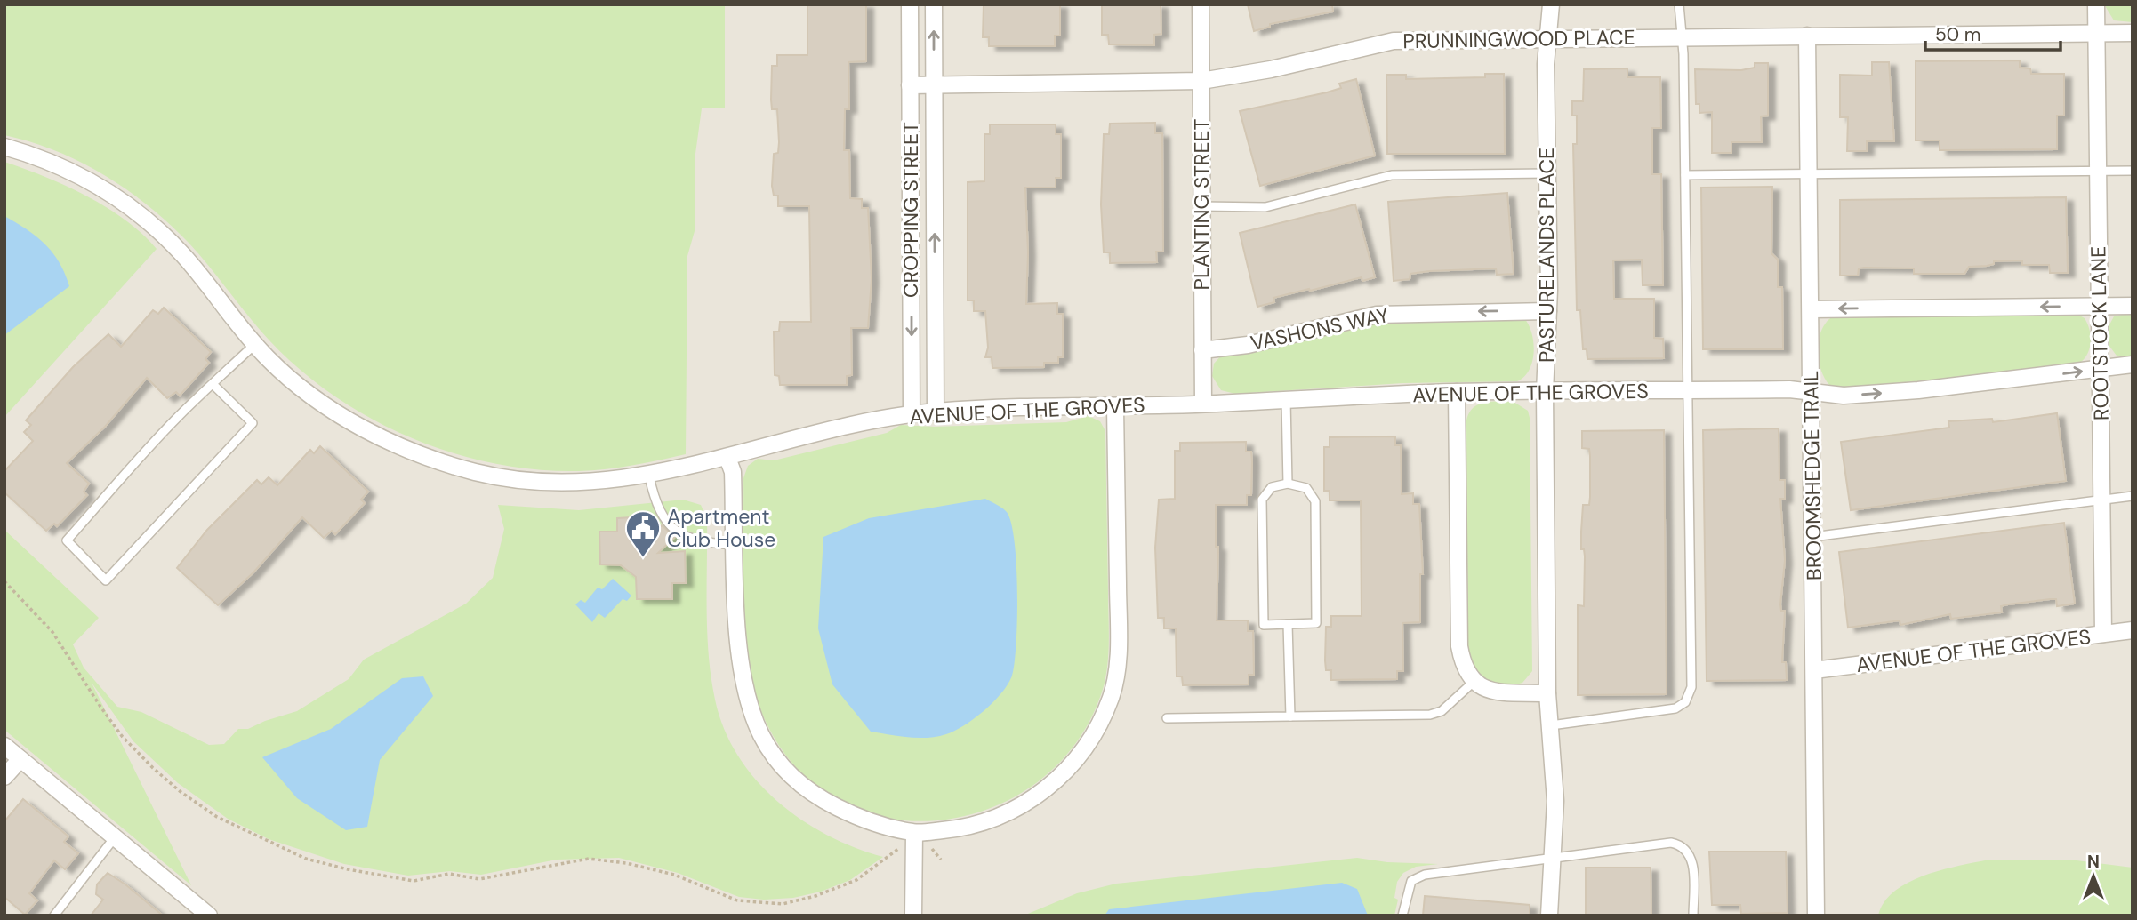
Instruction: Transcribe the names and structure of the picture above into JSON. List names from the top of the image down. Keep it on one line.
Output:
{"streets":{"street":["PRUNNINGWOOD PLACE","PLANTING STREET","CROPPING STREET","PASTURELANDS PLACE","VASHONS WAY","ROOTSTOCK LANE","AVENUE OF THE GROVES","BROOMSHEDGE TRAIL"]},"crossings":[["PRUNNINGWOOD PLACE","PLANTING STREET"],["PRUNNINGWOOD PLACE","CROPPING STREET"],["PRUNNINGWOOD PLACE","PASTURELANDS PLACE"],["PRUNNINGWOOD PLACE","ROOTSTOCK LANE"],["PRUNNINGWOOD PLACE","BROOMSHEDGE TRAIL"],["PLANTING STREET","VASHONS WAY"],["PLANTING STREET","AVENUE OF THE GROVES"],["CROPPING STREET","AVENUE OF THE GROVES"],["PASTURELANDS PLACE","VASHONS WAY"],["PASTURELANDS PLACE","AVENUE OF THE GROVES"],["ROOTSTOCK LANE","AVENUE OF THE GROVES"],["AVENUE OF THE GROVES","BROOMSHEDGE TRAIL"]],"one_way":["VASHONS WAY"],"places":{"public building":["Apartment Club House"]},"scale_bar":"50 m","north":"top"}
